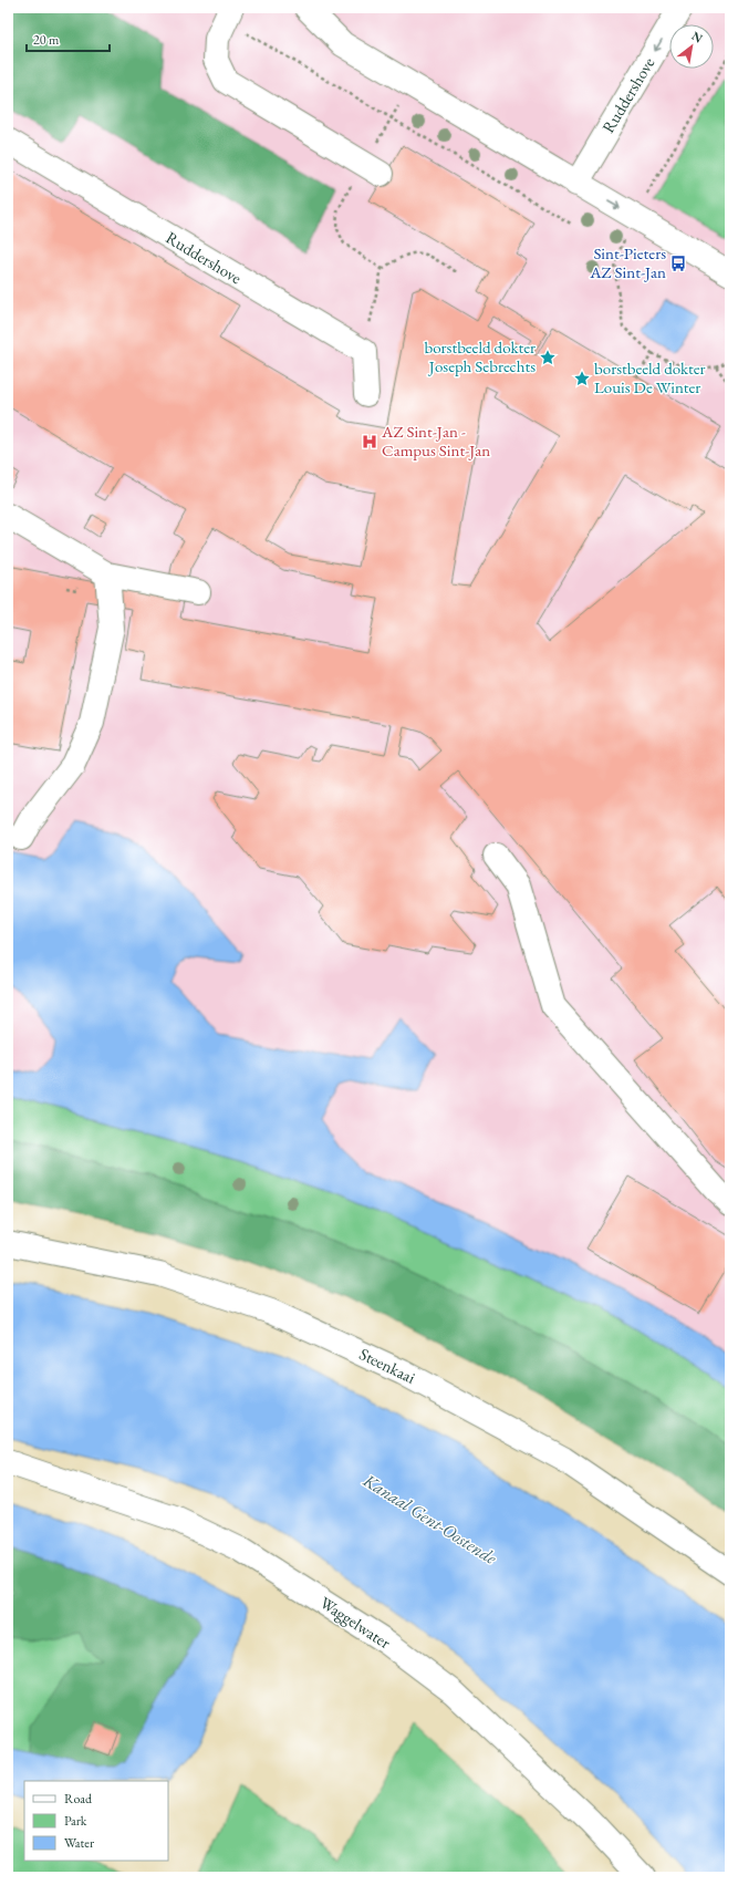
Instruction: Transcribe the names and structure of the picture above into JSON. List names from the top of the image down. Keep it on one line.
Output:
{"streets":{"street":["Ruddershove","Steenkaai","Waggelwater"]},"water":["Kanaal Gent-Oostende"],"places":{"bus stop":["Sint-Pieters AZ Sint-Jan"],"place":["borstbeeld dokter Joseph Sebrechts","borstbeeld dokter Louis De Winter"],"hospital":["AZ Sint-Jan - Campus Sint-Jan"]},"legend":["Road","Park","Water"],"scale_bar":"20 m","north":"top right"}
